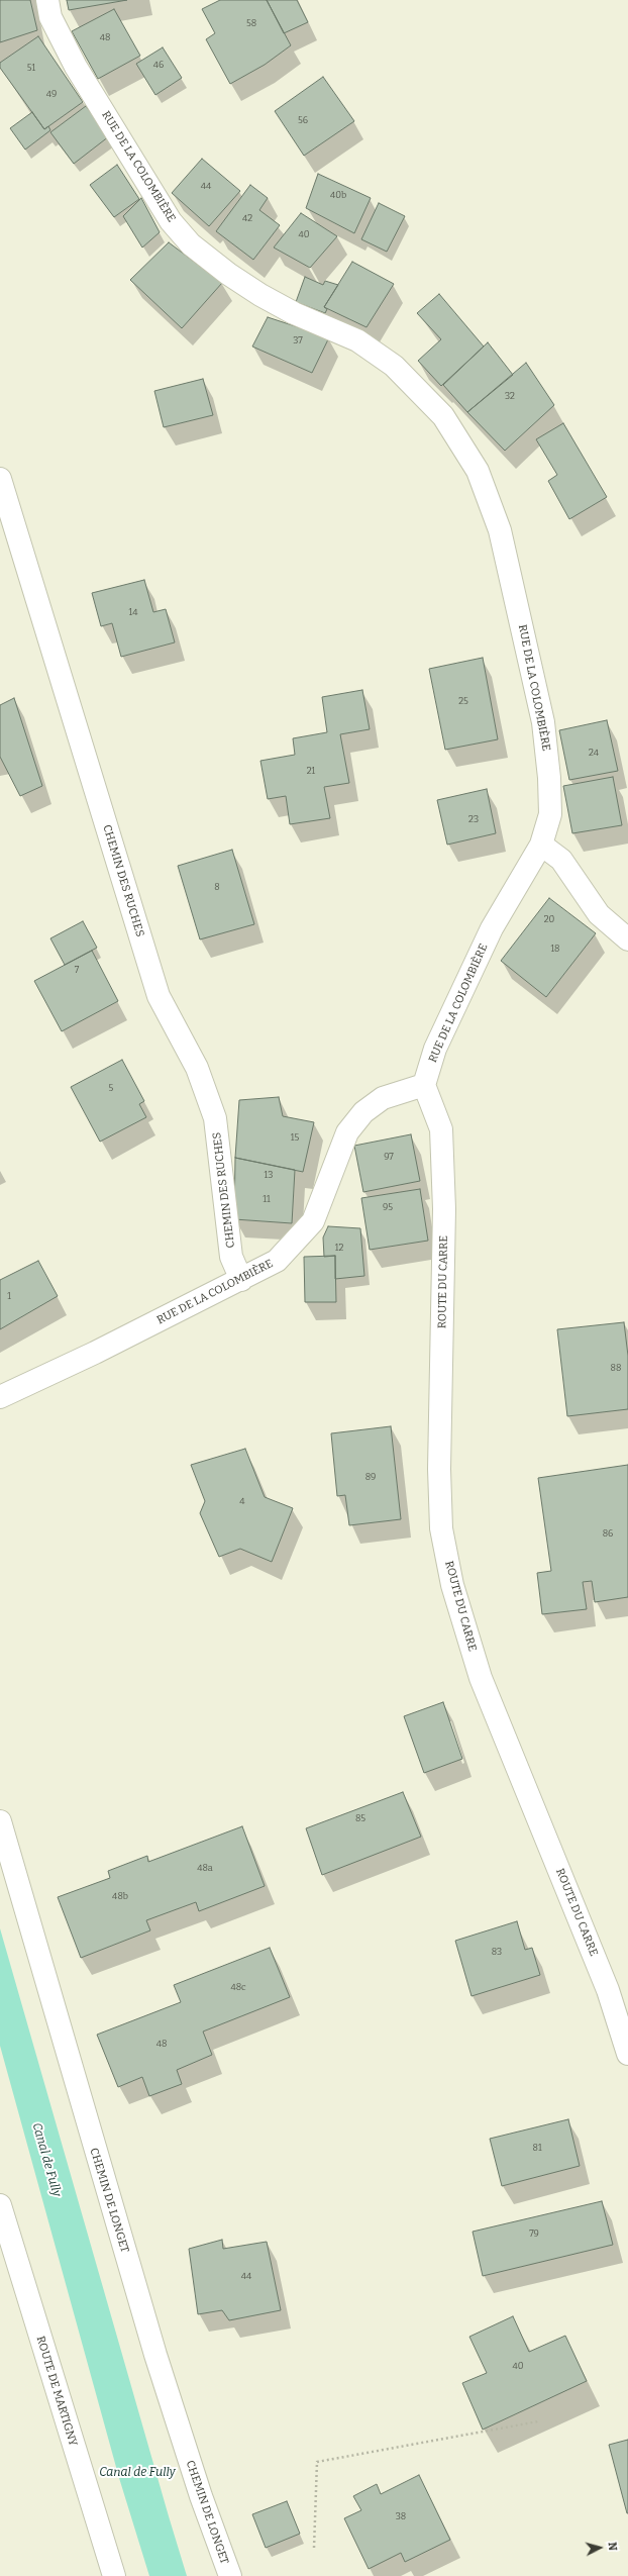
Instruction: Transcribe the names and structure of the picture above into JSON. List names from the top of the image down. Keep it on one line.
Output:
{"streets":{"street":["RUE DE LA COLOMBIÈRE","CHEMIN DES RUCHES","ROUTE DU CARRE","CHEMIN DE LONGET","ROUTE DE MARTIGNY"]},"crossings":[["RUE DE LA COLOMBIÈRE","CHEMIN DES RUCHES"],["RUE DE LA COLOMBIÈRE","ROUTE DU CARRE"]],"water":["Canal de Fully"],"house_numbers":["58","48","46","51","49","56","44","40b","42","40","37","32","14","25","24","21","23","8","20","18","7","5","15","97","13","11","95","12","1","88","89","4","86","85","48a","48b","83","48c","48","81","79","44","40","38"],"north":"right"}
